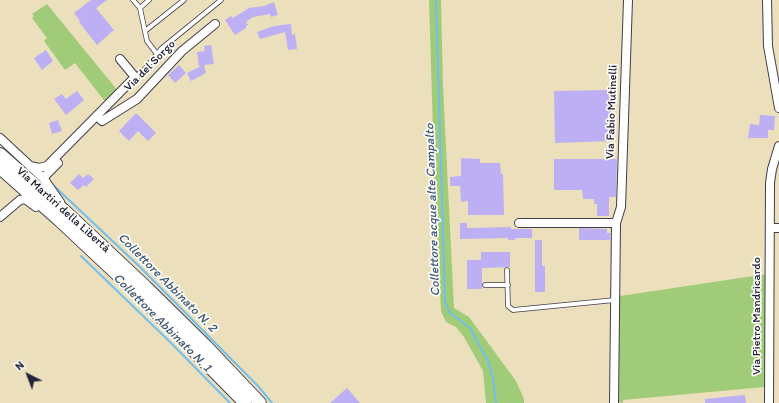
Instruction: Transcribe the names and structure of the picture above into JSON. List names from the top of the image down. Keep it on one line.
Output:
{"streets":{"main road":["Via Martiri della Libertà"],"street":["Via del Sorgo","Via Fabio Mutinelli","Via Pietro Mandricardo"]},"crossings":[["Via del Sorgo","Via Martiri della Libertà"]],"water":["Collettore acque alte Campalto","Collettore Abbinato N. 2","Collettore Abbinato N. 1"],"north":"top left"}
